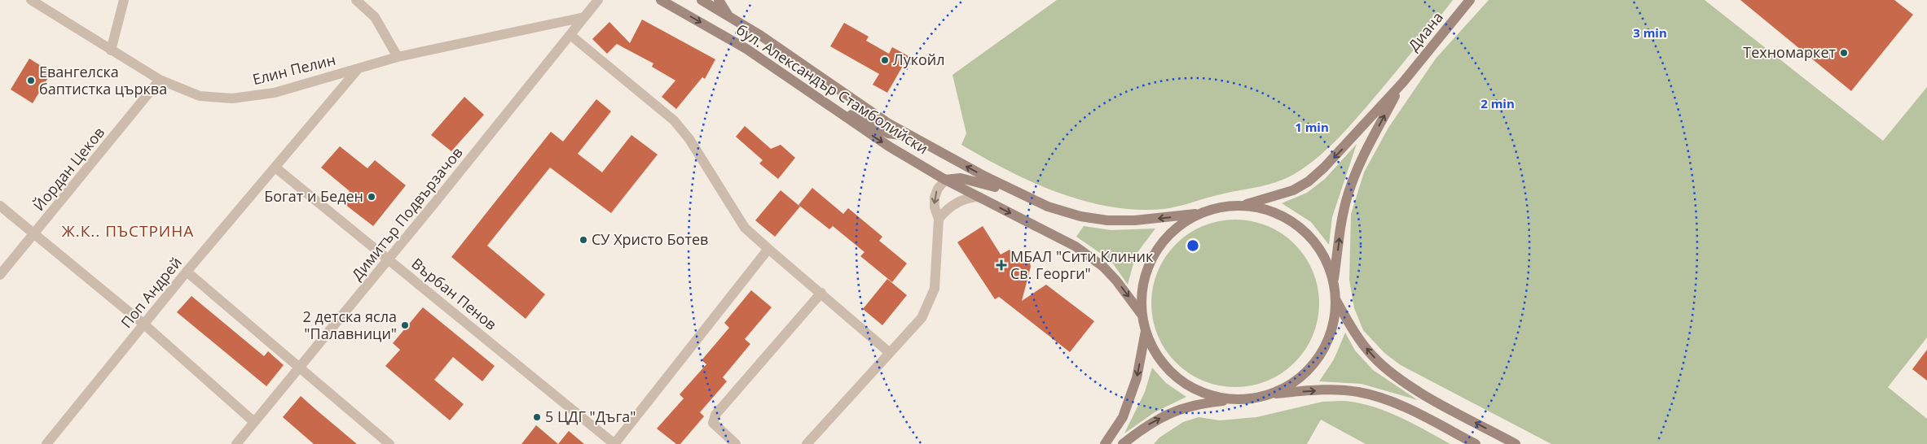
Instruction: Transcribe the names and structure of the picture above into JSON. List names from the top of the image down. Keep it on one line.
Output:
{"streets":{"main road":["Диана","бул. Александър Стамболийски"],"street":["Елин Пелин","Йордан Цеков","Димитър Подвързачов","Поп Андрей","Върбан Пенов"]},"crossings":[["Елин Пелин","Йордан Цеков"],["Елин Пелин","Димитър Подвързачов"],["Елин Пелин","Поп Андрей"],["Димитър Подвързачов","Върбан Пенов"],["Поп Андрей","Върбан Пенов"]],"districts":["Ж.К.. ПЪСТРИНА"],"places":{"other":["Техномаркет","Лукойл","Евангелска баптистка църква","Богат и Беден","СУ Христо Ботев","2 детска ясла \"Палавници\"","5 ЦДГ \"Дъга\""],"health":["МБАЛ \"Сити Клиник Св. Георги\""]},"rings":["3 min","2 min","1 min"]}
